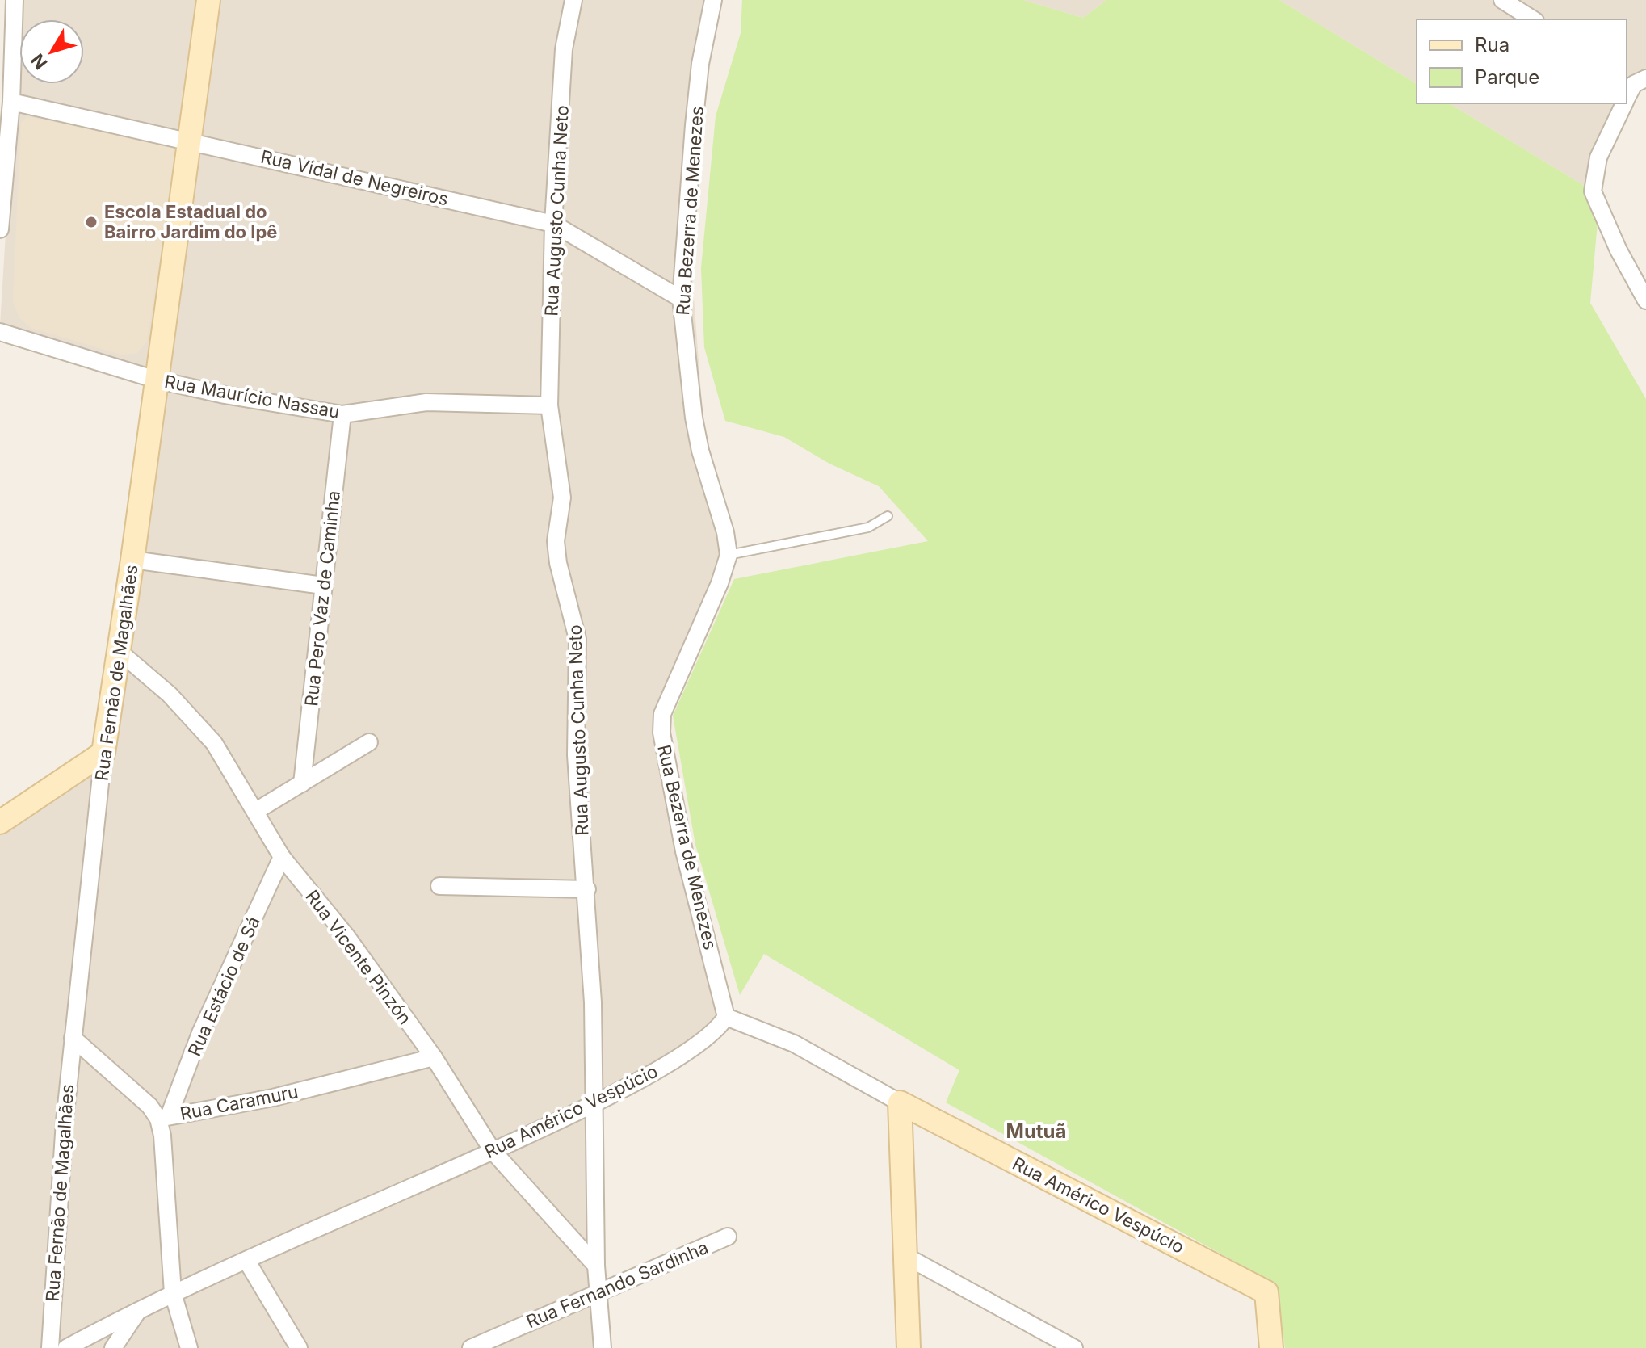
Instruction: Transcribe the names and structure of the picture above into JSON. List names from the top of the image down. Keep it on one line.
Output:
{"streets":{"street":["Rua Vidal de Negreiros","Rua Augusto Cunha Neto","Rua Bezerra de Menezes","Rua Maurício Nassau","Rua Pero Vaz de Caminha","Rua Fernão de Magalhães","Rua Vicente Pinzón","Rua Estácio de Sá","Rua Caramuru","Rua Américo Vespúcio","Rua Fernando Sardinha"]},"crossings":[["Rua Vidal de Negreiros","Rua Augusto Cunha Neto"],["Rua Vidal de Negreiros","Rua Bezerra de Menezes"],["Rua Vidal de Negreiros","Rua Fernão de Magalhães"],["Rua Augusto Cunha Neto","Rua Maurício Nassau"],["Rua Augusto Cunha Neto","Rua Vicente Pinzón"],["Rua Augusto Cunha Neto","Rua Américo Vespúcio"],["Rua Augusto Cunha Neto","Rua Fernando Sardinha"],["Rua Bezerra de Menezes","Rua Américo Vespúcio"],["Rua Maurício Nassau","Rua Pero Vaz de Caminha"],["Rua Maurício Nassau","Rua Fernão de Magalhães"],["Rua Fernão de Magalhães","Rua Vicente Pinzón"],["Rua Fernão de Magalhães","Rua Caramuru"],["Rua Vicente Pinzón","Rua Estácio de Sá"],["Rua Vicente Pinzón","Rua Caramuru"],["Rua Vicente Pinzón","Rua Américo Vespúcio"],["Rua Estácio de Sá","Rua Caramuru"]],"districts":["Mutuã"],"places":["Escola Estadual do Bairro Jardim do Ipê"],"legend":["Rua","Parque"],"north":"bottom left"}
